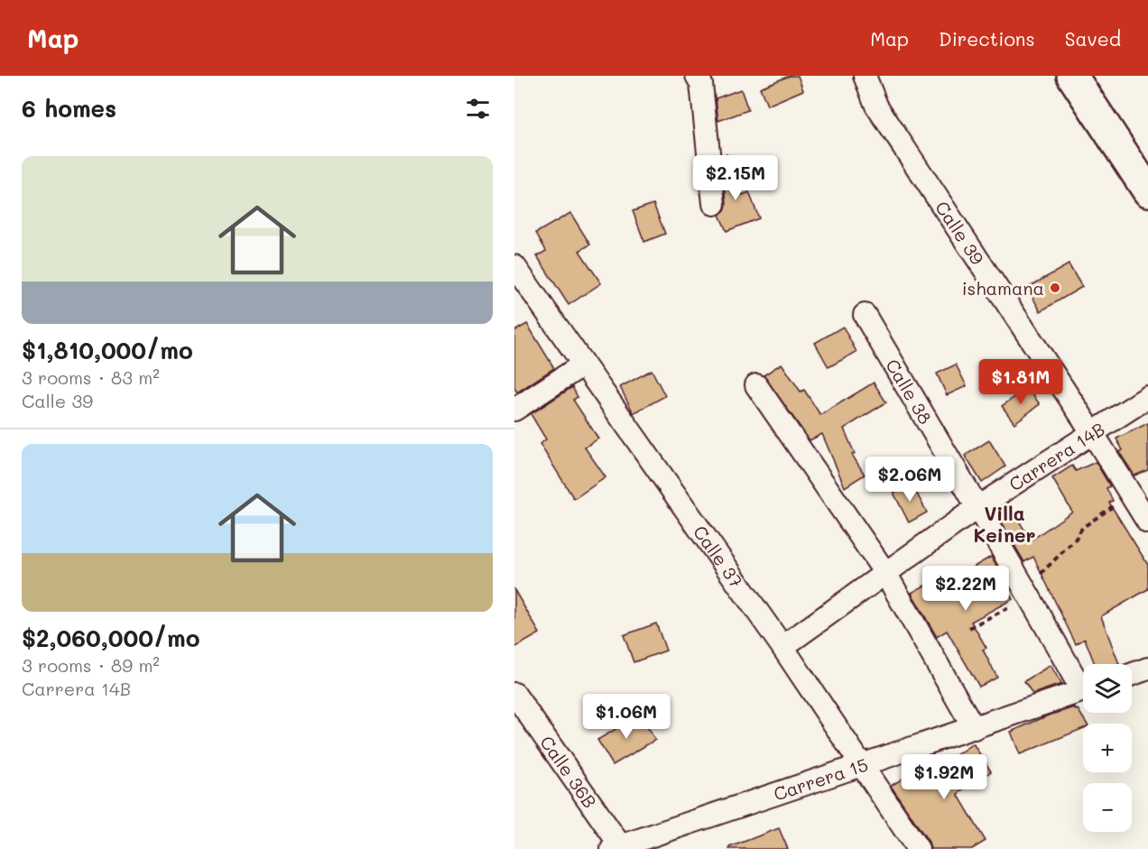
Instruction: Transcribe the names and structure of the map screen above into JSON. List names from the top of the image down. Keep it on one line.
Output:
{"streets":{"street":["Calle 39","Calle 38","Carrera 14B","Calle 37","Calle 36B","Carrera 15"]},"crossings":[["Calle 39","Carrera 14B"],["Calle 38","Carrera 14B"],["Carrera 14B","Calle 37"],["Calle 37","Carrera 15"],["Calle 36B","Carrera 15"]],"districts":["Villa Keiner"],"places":["ishamana"],"page":{"header":"Map","nav":["Map","Directions","Saved"],"heading":"6 homes","list":[{"name":"$1,810,000/mo","note":"3 rooms · 83 m² · Calle 39"},{"name":"$2,060,000/mo","note":"3 rooms · 89 m² · Carrera 14B"}],"price":["$2.15M","$1.81M","$2.06M","$2.22M","$1.06M","$1.92M"],"map_buttons":["+","−"]}}
